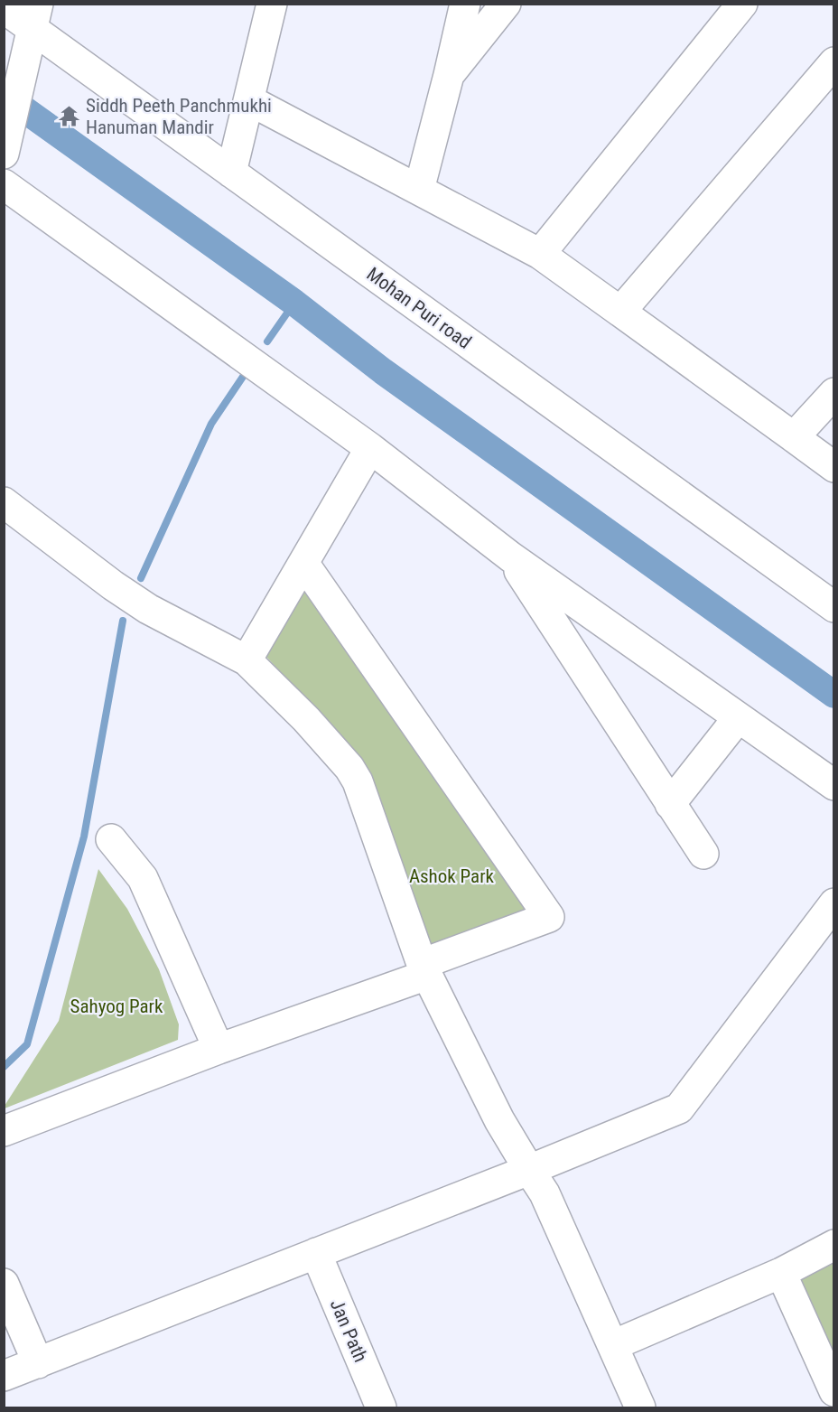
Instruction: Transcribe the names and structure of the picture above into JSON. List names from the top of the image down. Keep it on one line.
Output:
{"streets":{"street":["Mohan Puri road","Jan Path"]},"parks":["Ashok Park","Sahyog Park"],"places":{"temple":["Siddh Peeth Panchmukhi Hanuman Mandir"]}}
